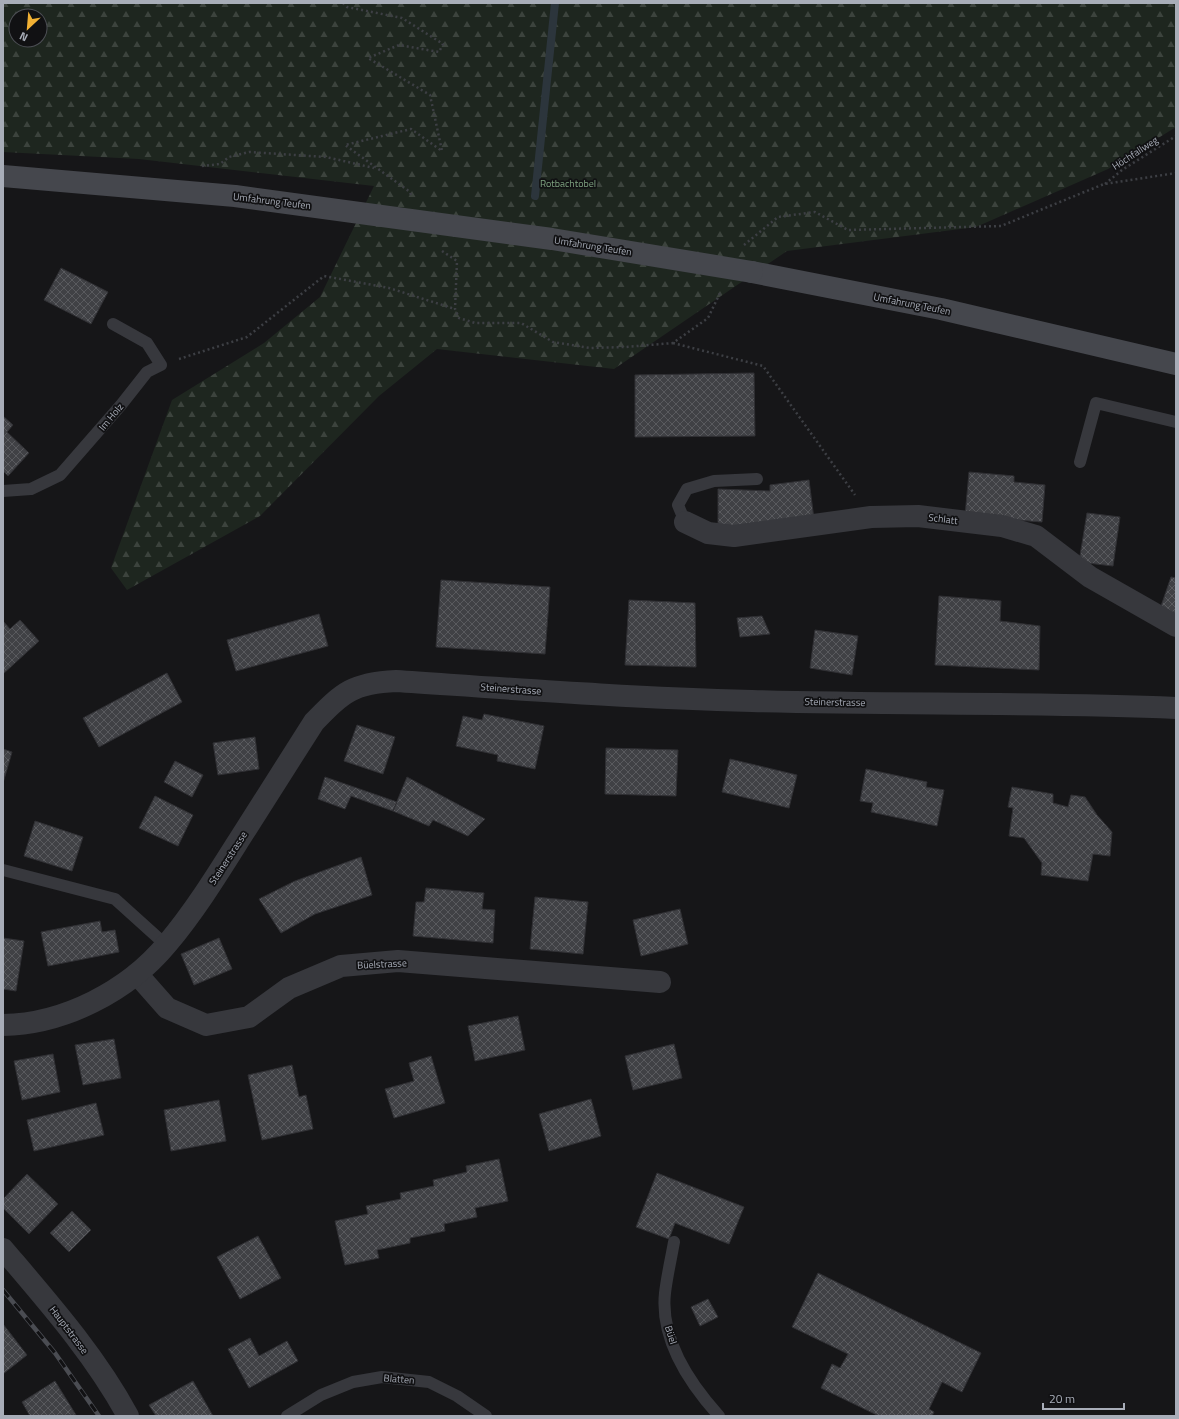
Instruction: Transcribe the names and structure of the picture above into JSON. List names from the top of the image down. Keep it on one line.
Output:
{"streets":{"main road":["Umfahrung Teufen"],"street":["Schlatt","Steinerstrasse","Büelstrasse","Hauptstrasse"],"lane":["Im Holz","Büel","Blatten"],"path":["Höchfallweg"]},"crossings":[["Steinerstrasse","Büelstrasse"]],"parks":["Rotbachtobel"],"scale_bar":"20 m","north":"bottom left"}
